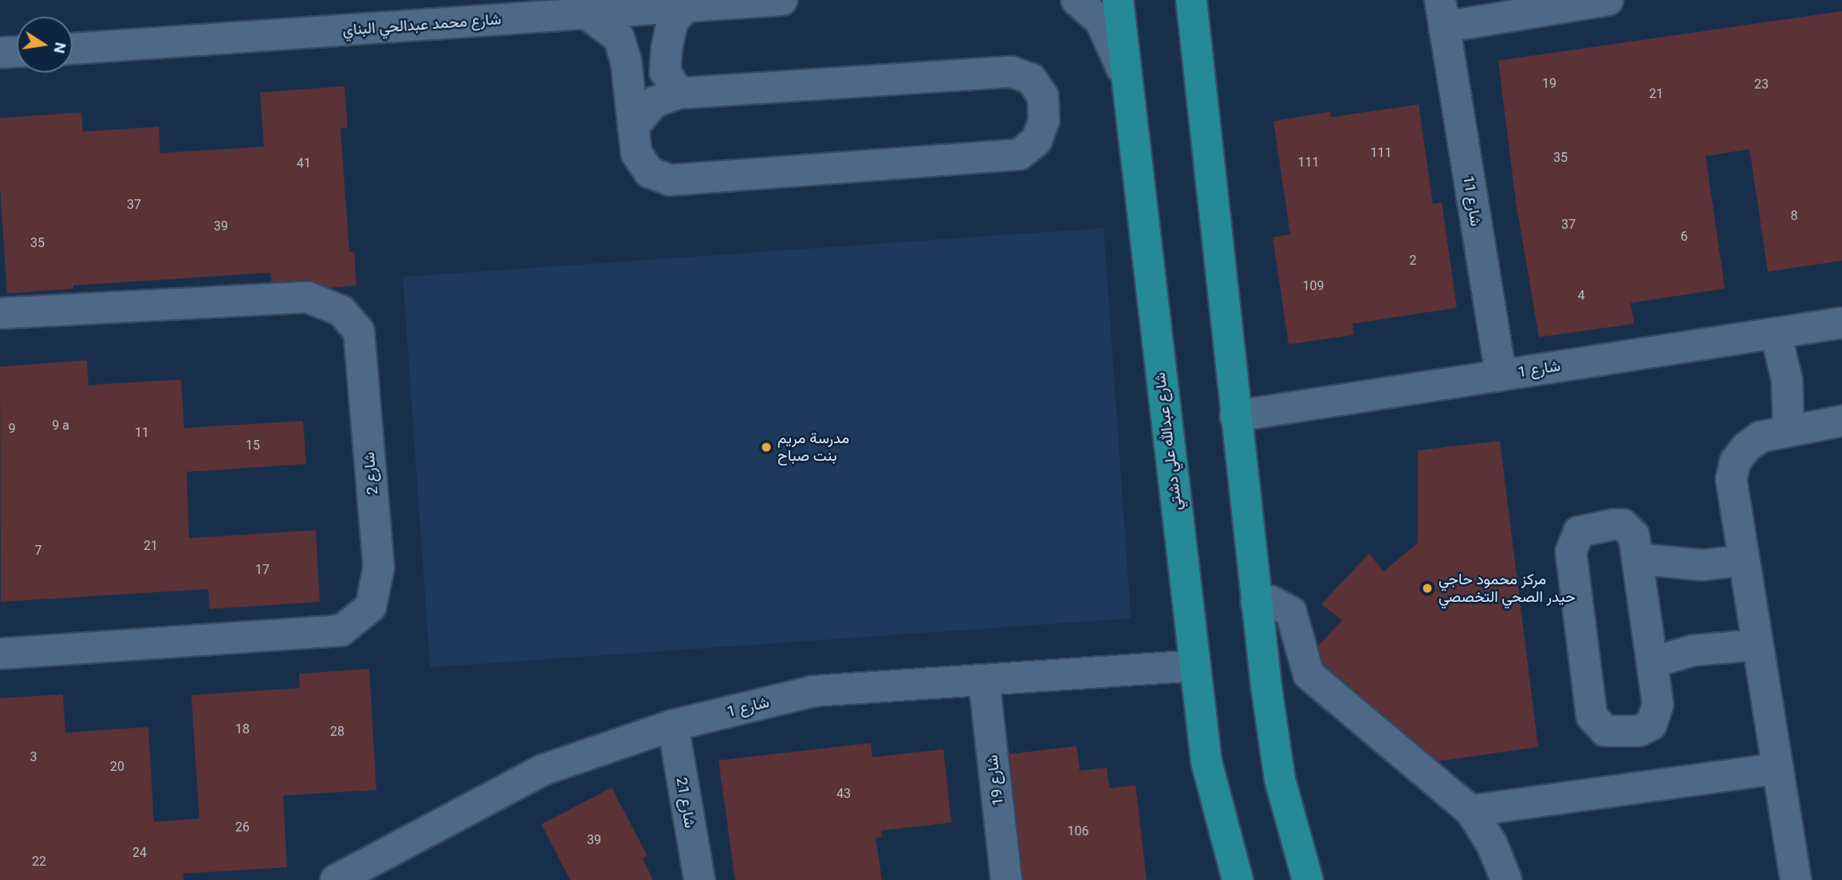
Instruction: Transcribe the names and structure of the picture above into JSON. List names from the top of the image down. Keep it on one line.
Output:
{"streets":{"main road":["شارع عبدالله علي دشتي"],"street":["شارع محمد عبدالحي البناي","شارع 11","شارع 1","شارع 2","شارع 19","شارع 21"]},"crossings":[["شارع 11","شارع 1"],["شارع 1","شارع عبدالله علي دشتي"],["شارع 1","شارع 19"],["شارع 1","شارع 21"]],"places":["مدرسة مريم بنت صباح","مركز محمود حاجي حيدر الصحي التخصصي"],"house_numbers":["19","23","21","111","35","111","41","37","8","37","39","6","35","2","109","4","9 a","9","11","15","21","7","17","18","28","3","20","43","26","106","39","24","22"],"north":"right"}
